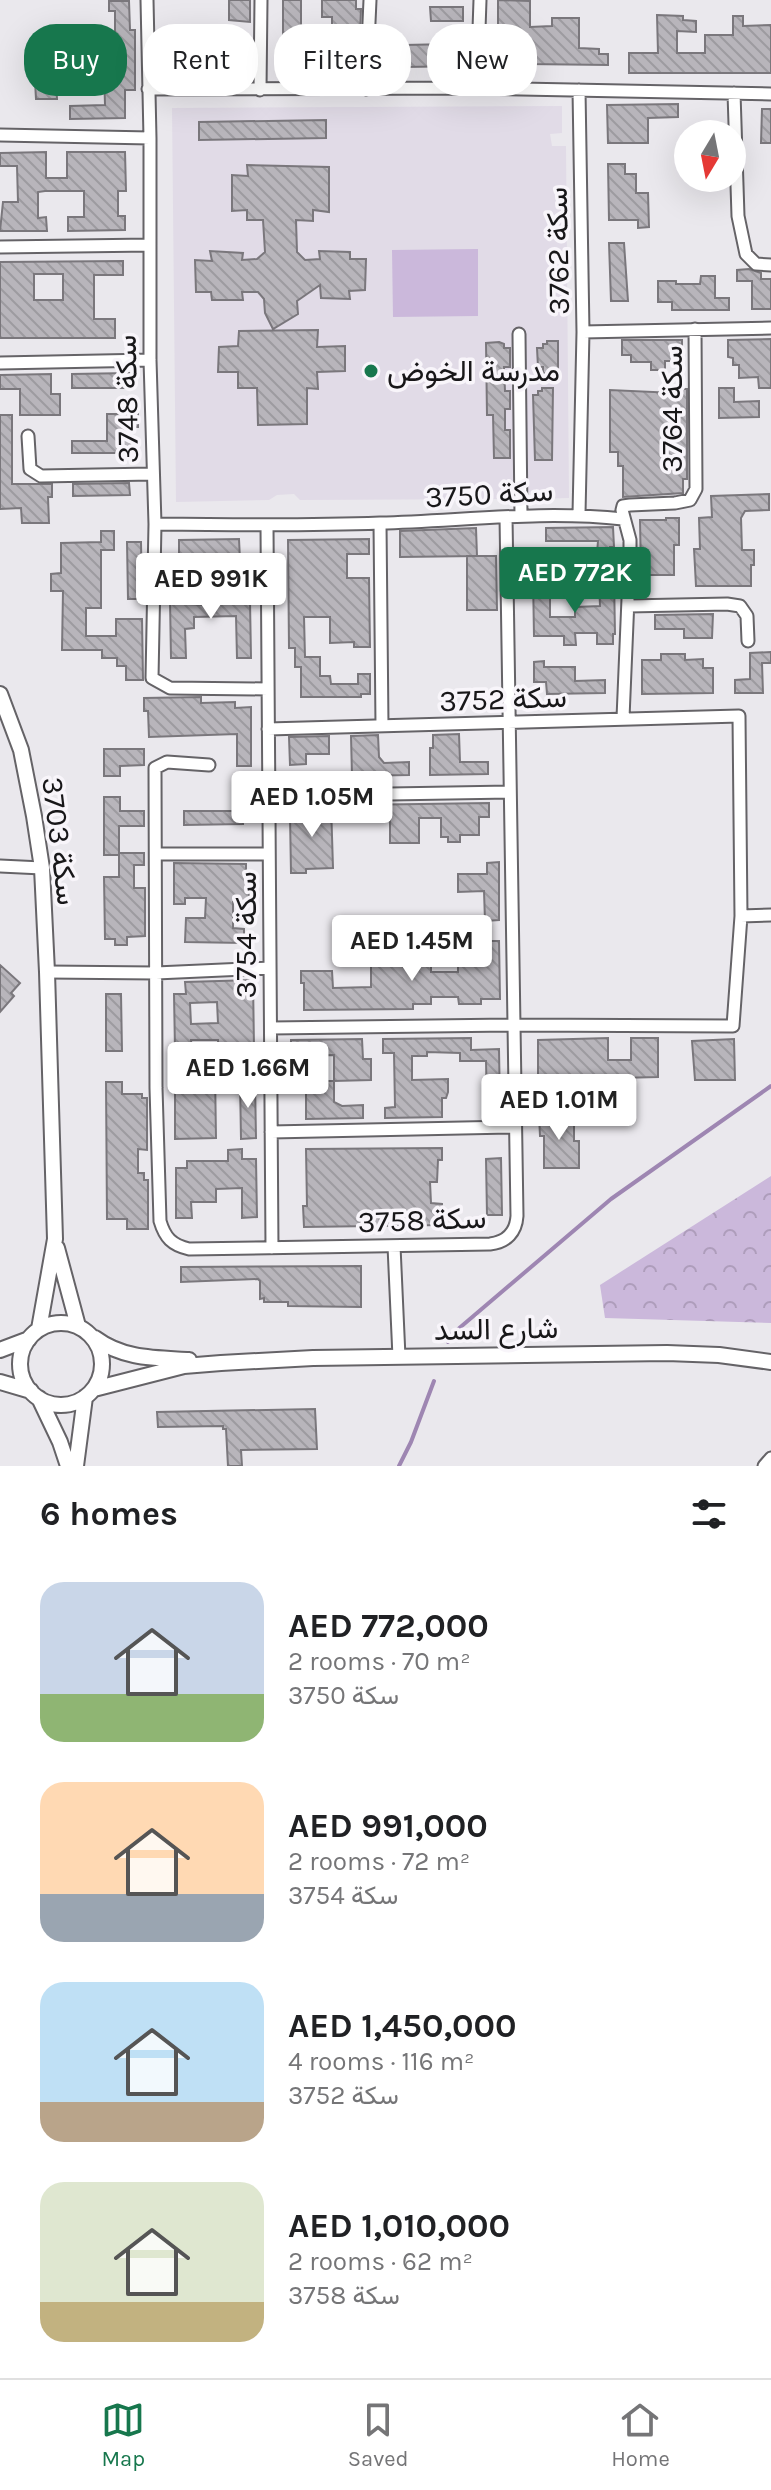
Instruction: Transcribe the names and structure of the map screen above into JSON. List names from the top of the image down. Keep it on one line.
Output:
{"streets":{"street":["سكة 3762","سكة 3748","سكة 3764","سكة 3750","سكة 3752","سكة 3703","سكة 3754","سكة 3758","شارع السد"]},"crossings":[["سكة 3762","سكة 3764"],["سكة 3762","سكة 3750"],["سكة 3748","سكة 3750"],["سكة 3748","سكة 3754"],["سكة 3764","سكة 3750"],["سكة 3750","سكة 3754"],["سكة 3750","سكة 3758"],["سكة 3752","سكة 3754"],["سكة 3752","سكة 3758"],["سكة 3703","شارع السد"],["سكة 3754","سكة 3758"]],"places":["مدرسة الخوض"],"north":"bottom","page":{"chip":["Buy","Rent","Filters","New"],"price":["AED 772K","AED 991K","AED 1.05M","AED 1.45M","AED 1.66M","AED 1.01M"],"heading":"6 homes","list":[{"name":"AED 772,000","note":"2 rooms · 70 m² · سكة 3750"},{"name":"AED 991,000","note":"2 rooms · 72 m² · سكة 3754"},{"name":"AED 1,450,000","note":"4 rooms · 116 m² · سكة 3752"},{"name":"AED 1,010,000","note":"2 rooms · 62 m² · سكة 3758"}],"tabs":["Map","Saved","Home"]}}
